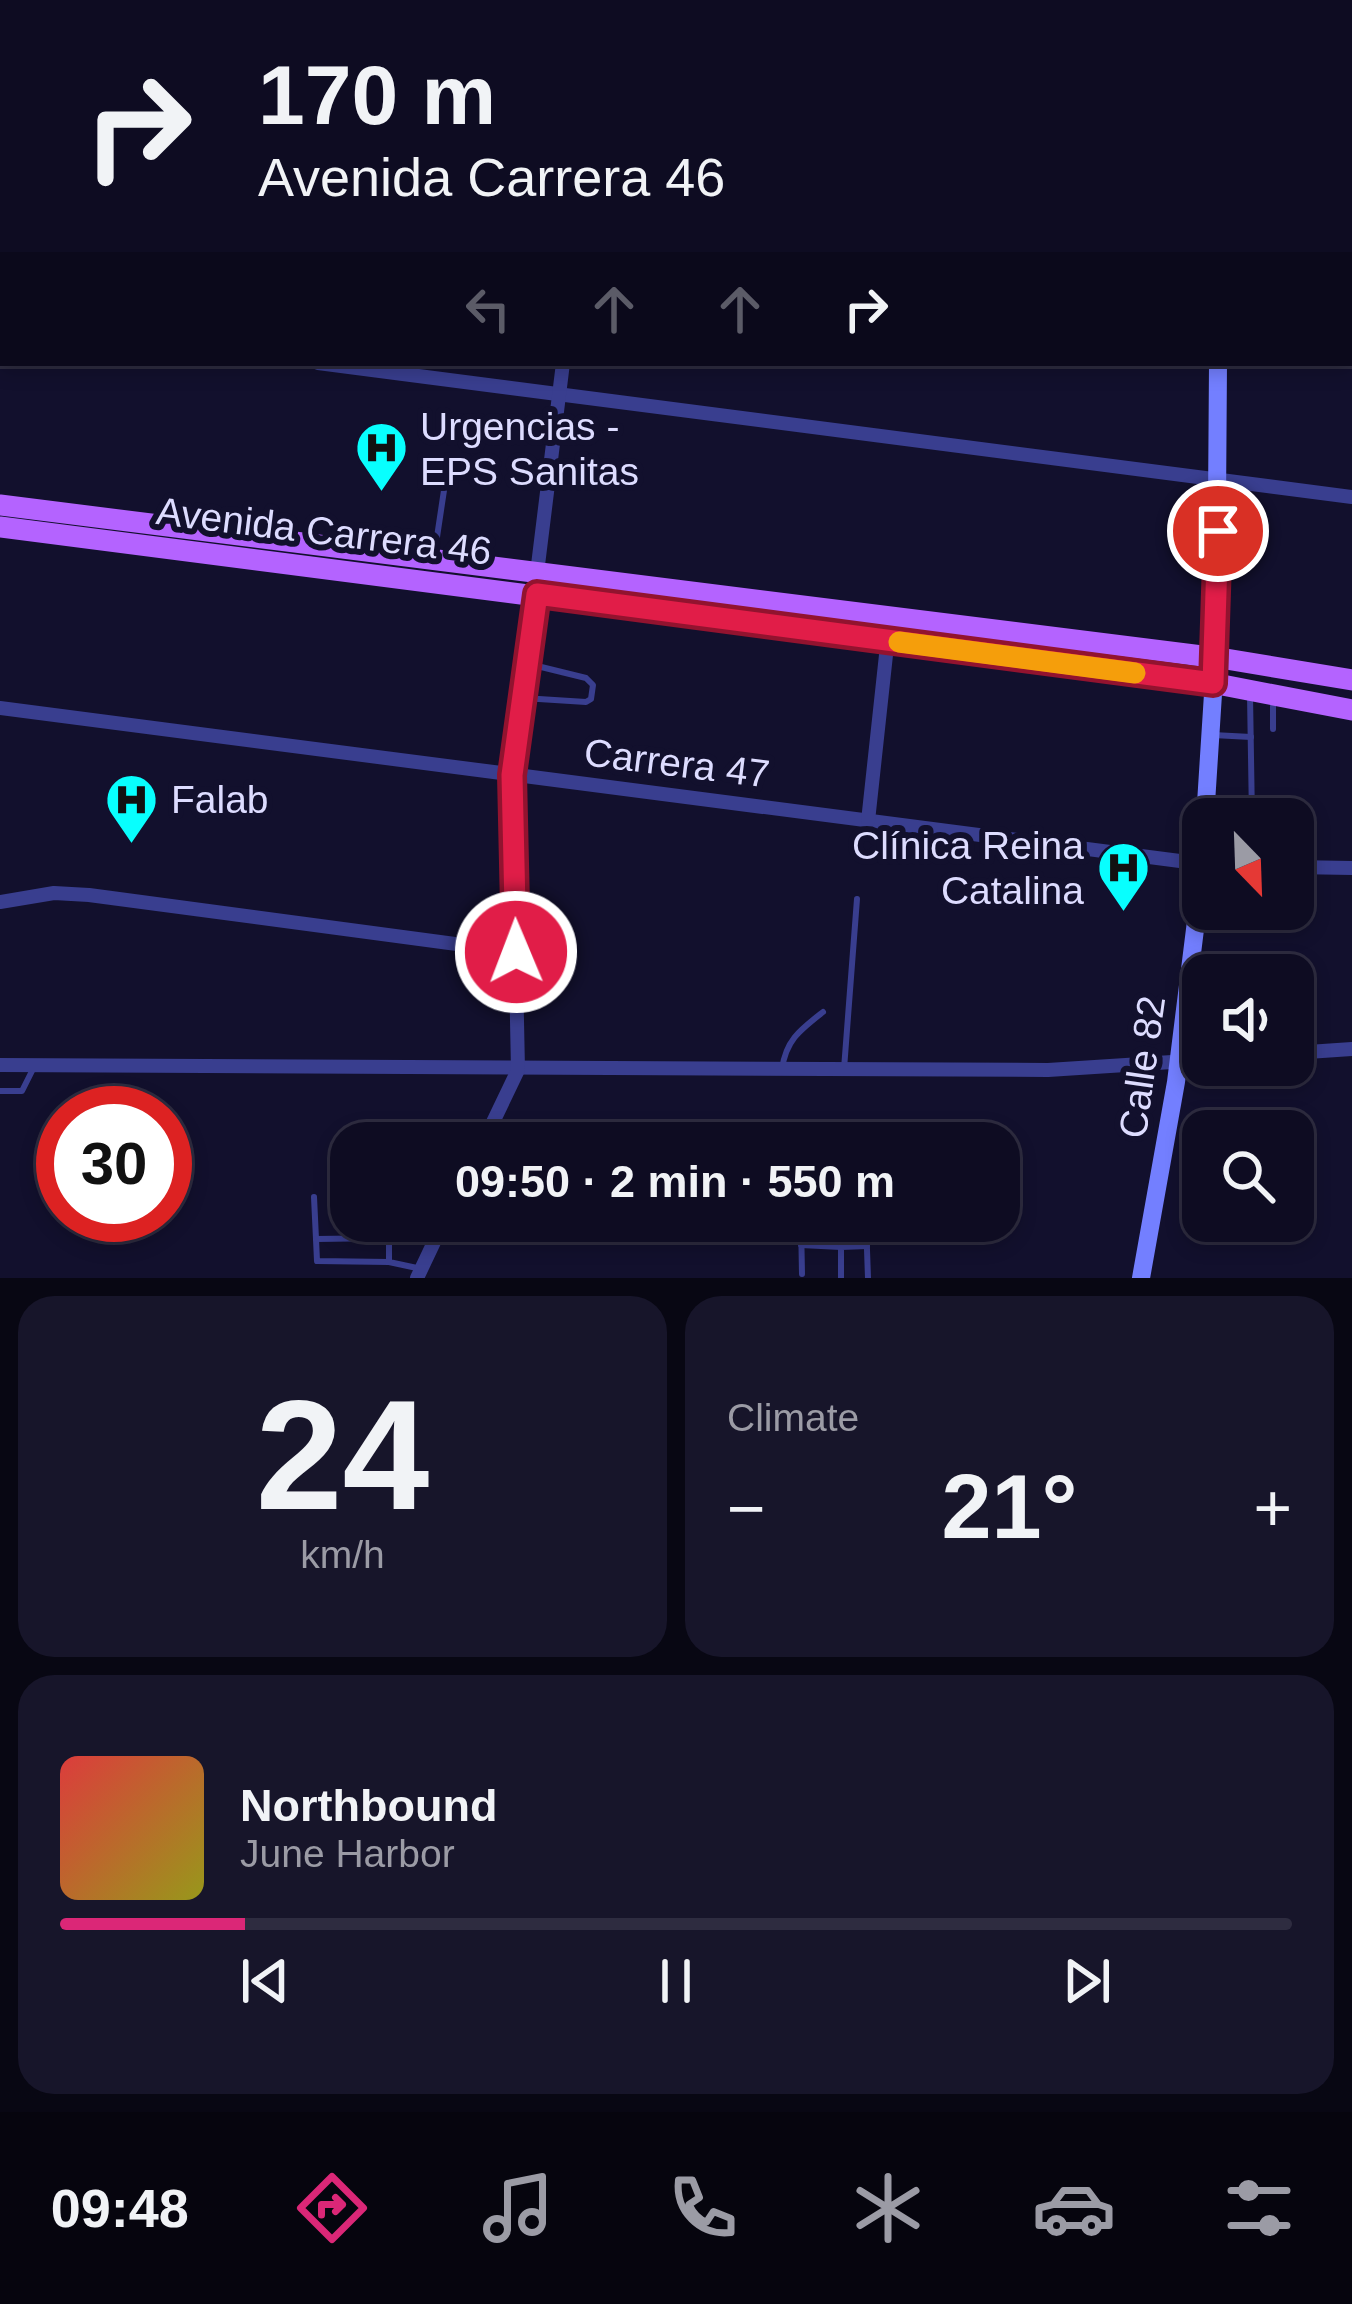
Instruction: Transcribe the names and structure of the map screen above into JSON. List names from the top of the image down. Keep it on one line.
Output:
{"streets":{"main road":["Avenida Carrera 46","Calle 82"],"street":["Carrera 47"]},"places":{"hospital":["Urgencias - EPS Sanitas","Falab","Clínica Reina Catalina"]},"north":"bottom right","page":{"turn":["170 m","Avenida Carrera 46"],"limit":"30","trip":"09:50 · 2 min · 550 m","tile":[["24","km/h"],"Climate"],"heat":["−","21°","+"],"song":["Northbound","June Harbor"],"tabs":"09:48"}}
